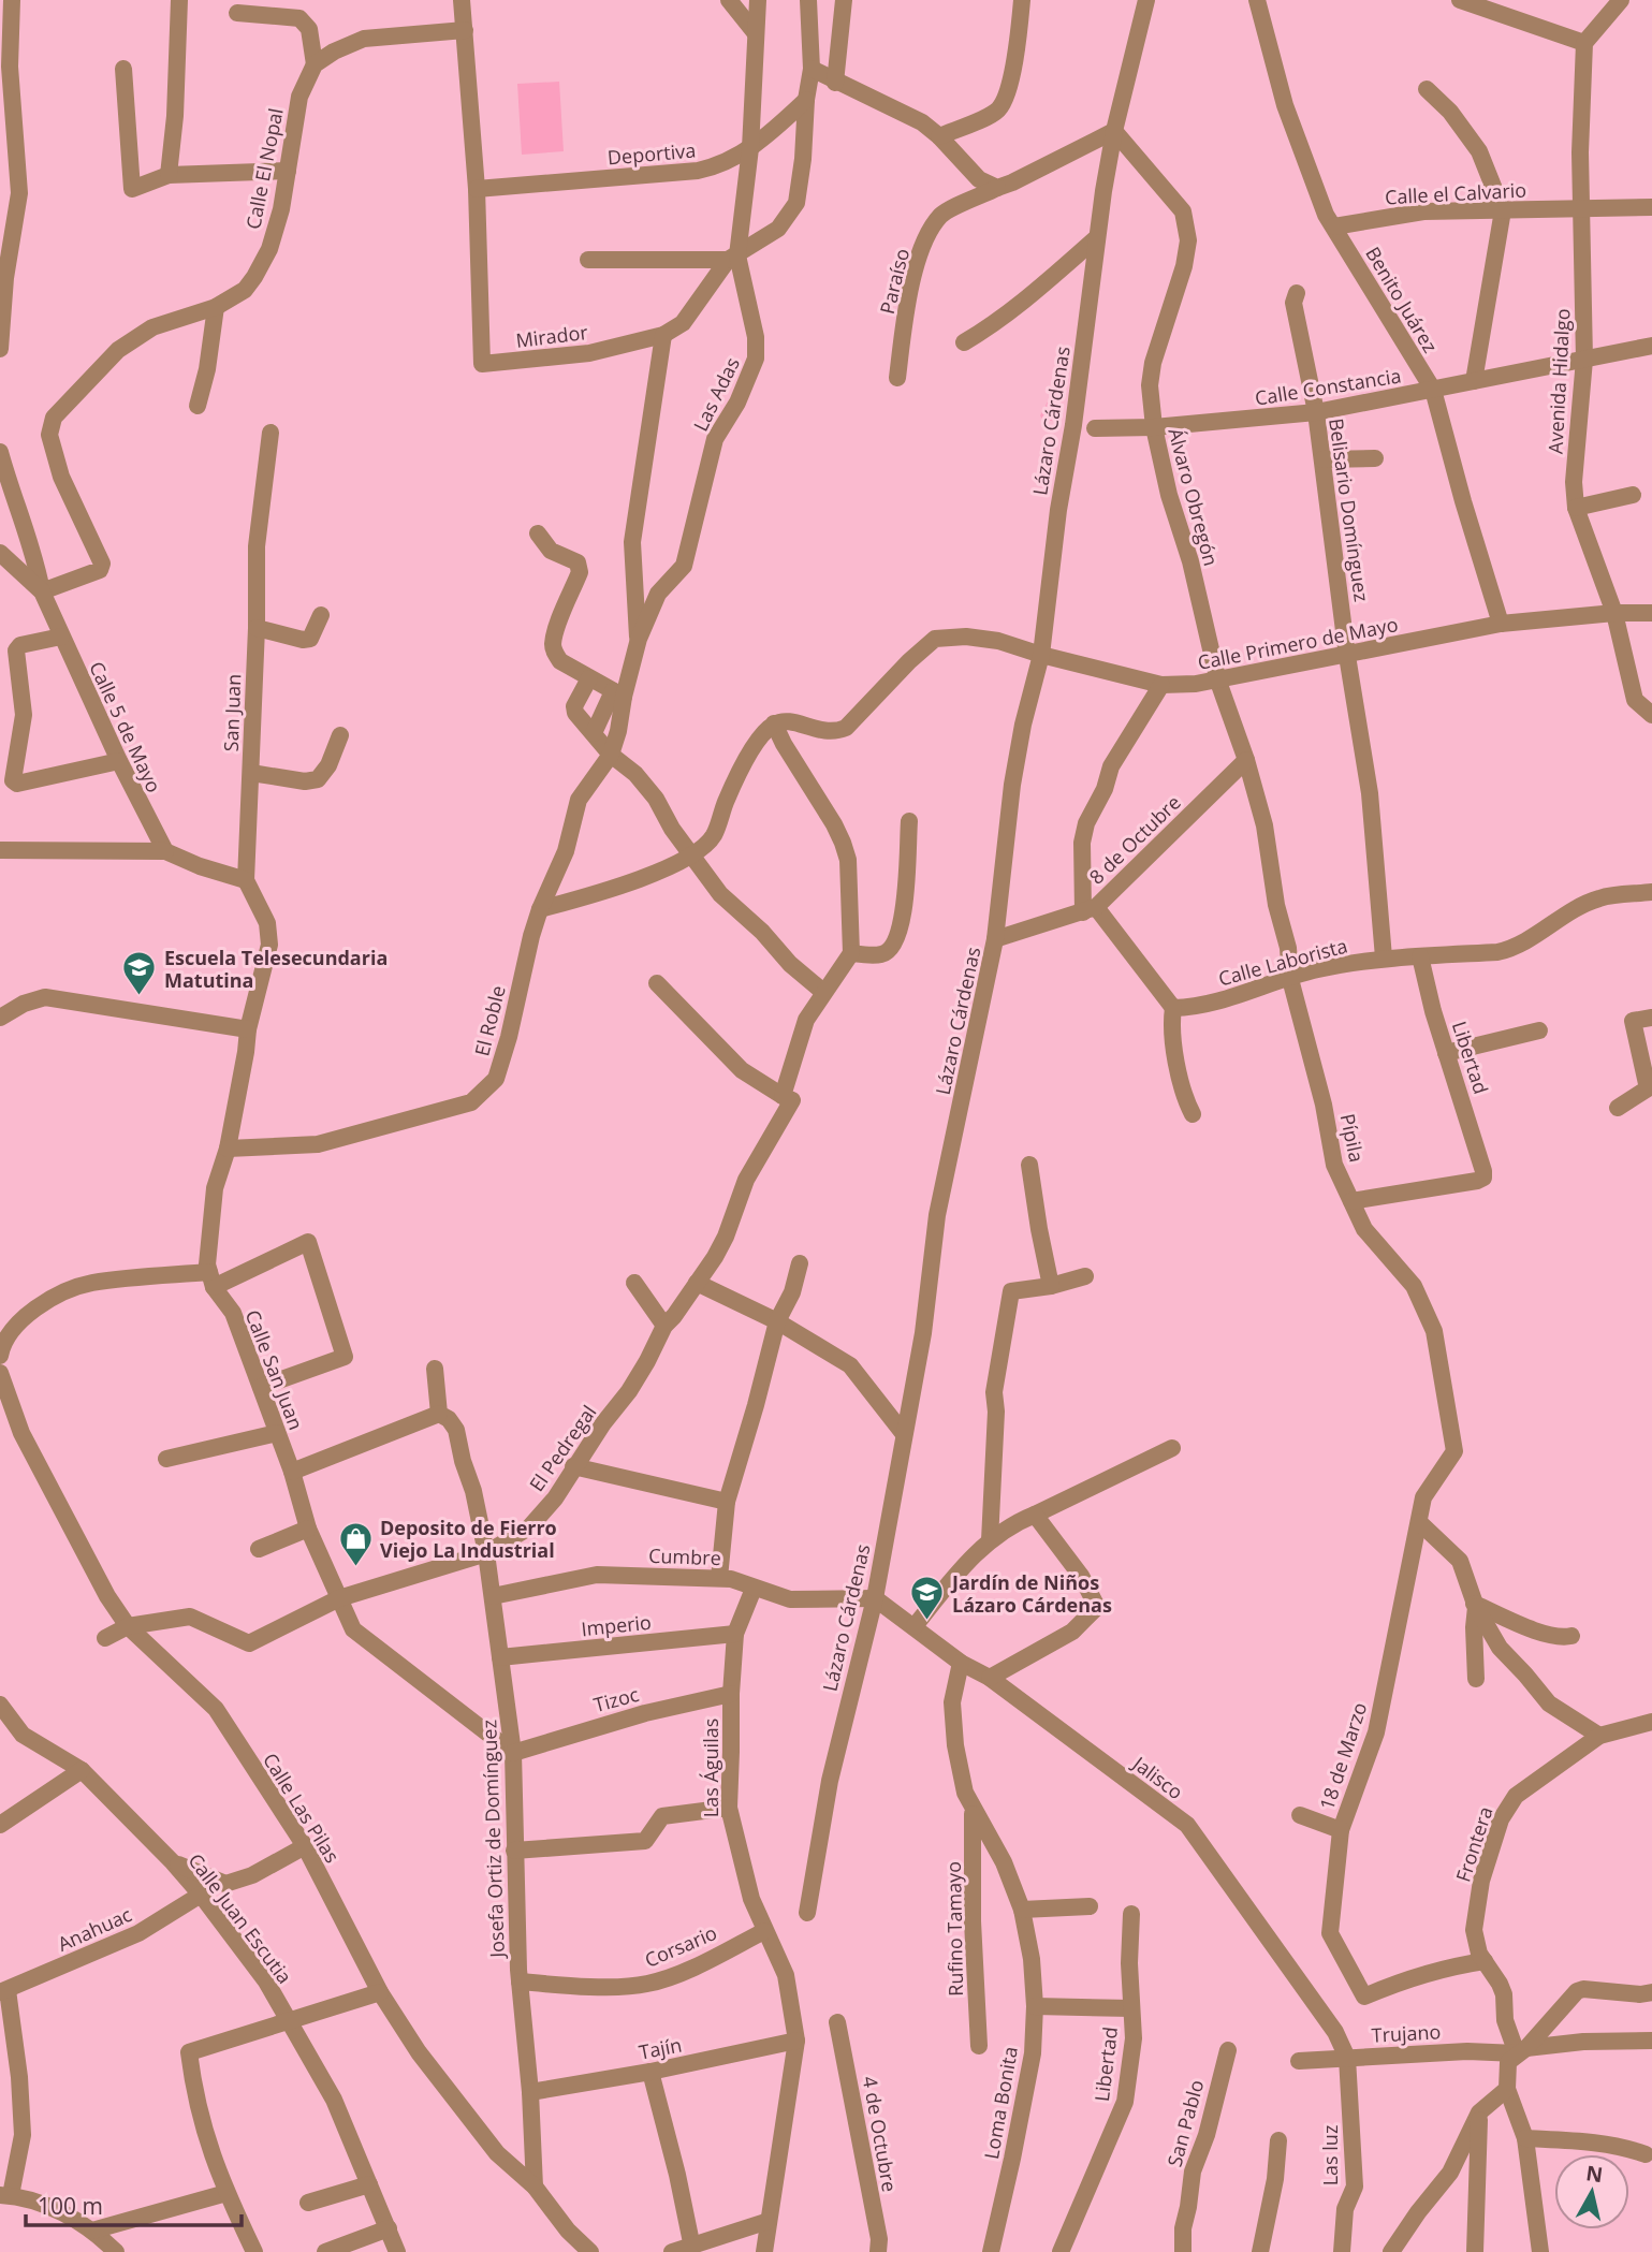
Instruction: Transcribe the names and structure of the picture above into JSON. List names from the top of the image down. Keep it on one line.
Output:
{"streets":{"street":["Deportiva","Calle El Nopal","Calle el Calvario","Paraíso","Benito Juárez","Mirador","Avenida Hidalgo","Calle Constancia","Las Adas","Lázaro Cárdenas","Álvaro Obregón","Belisario Domínguez","Calle Primero de Mayo","San Juan","Calle 5 de Mayo","8 de Octubre","Calle Laborista","El Roble","Libertad","Pípila","Calle San Juan","El Pedregal","Cumbre","Imperio","Tizoc","18 de Marzo","Las Águilas","Jalisco","Calle Las Pilas","Josefa Ortiz de Domínguez","Frontera","Calle Juan Escutia","Anahuac","Rufino Tamayo","Corsario","Trujano","Tajín","Loma Bonita","San Pablo","4 de Octubre","Las luz"]},"crossings":[["Deportiva","Mirador"],["Deportiva","Las Adas"],["Calle El Nopal","Calle 5 de Mayo"],["Calle el Calvario","Benito Juárez"],["Calle el Calvario","Avenida Hidalgo"],["Benito Juárez","Calle Constancia"],["Benito Juárez","Calle Primero de Mayo"],["Mirador","Las Adas"],["Avenida Hidalgo","Calle Constancia"],["Avenida Hidalgo","Calle Primero de Mayo"],["Calle Constancia","Álvaro Obregón"],["Calle Constancia","Belisario Domínguez"],["Las Adas","El Roble"],["Lázaro Cárdenas","Álvaro Obregón"],["Lázaro Cárdenas","Calle Primero de Mayo"],["Lázaro Cárdenas","8 de Octubre"],["Lázaro Cárdenas","Cumbre"],["Lázaro Cárdenas","Jalisco"],["Álvaro Obregón","Calle Primero de Mayo"],["Álvaro Obregón","8 de Octubre"],["Álvaro Obregón","Calle Laborista"],["Álvaro Obregón","Pípila"],["Belisario Domínguez","Calle Primero de Mayo"],["Belisario Domínguez","Calle Laborista"],["Calle Laborista","Libertad"],["Calle Laborista","Pípila"],["Libertad","Pípila"],["Pípila","18 de Marzo"],["Calle San Juan","El Pedregal"],["Calle San Juan","Tizoc"],["Calle San Juan","Josefa Ortiz de Domínguez"],["El Pedregal","Calle Las Pilas"],["El Pedregal","Josefa Ortiz de Domínguez"],["Cumbre","Las Águilas"],["Cumbre","Jalisco"],["Cumbre","Josefa Ortiz de Domínguez"],["Imperio","Las Águilas"],["Imperio","Josefa Ortiz de Domínguez"],["Tizoc","Las Águilas"],["Tizoc","Josefa Ortiz de Domínguez"],["18 de Marzo","Frontera"],["Las Águilas","Corsario"],["Jalisco","Trujano"],["Jalisco","Las luz"],["Calle Las Pilas","Josefa Ortiz de Domínguez"],["Josefa Ortiz de Domínguez","Corsario"],["Josefa Ortiz de Domínguez","Tajín"],["Frontera","Trujano"],["Calle Juan Escutia","Anahuac"],["Rufino Tamayo","Loma Bonita"],["Trujano","Las luz"]],"places":{"school or university":["Escuela Telesecundaria Matutina","Jardín de Niños Lázaro Cárdenas"],"shop":["Deposito de Fierro Viejo La Industrial"]},"scale_bar":"100 m","north":"top"}
